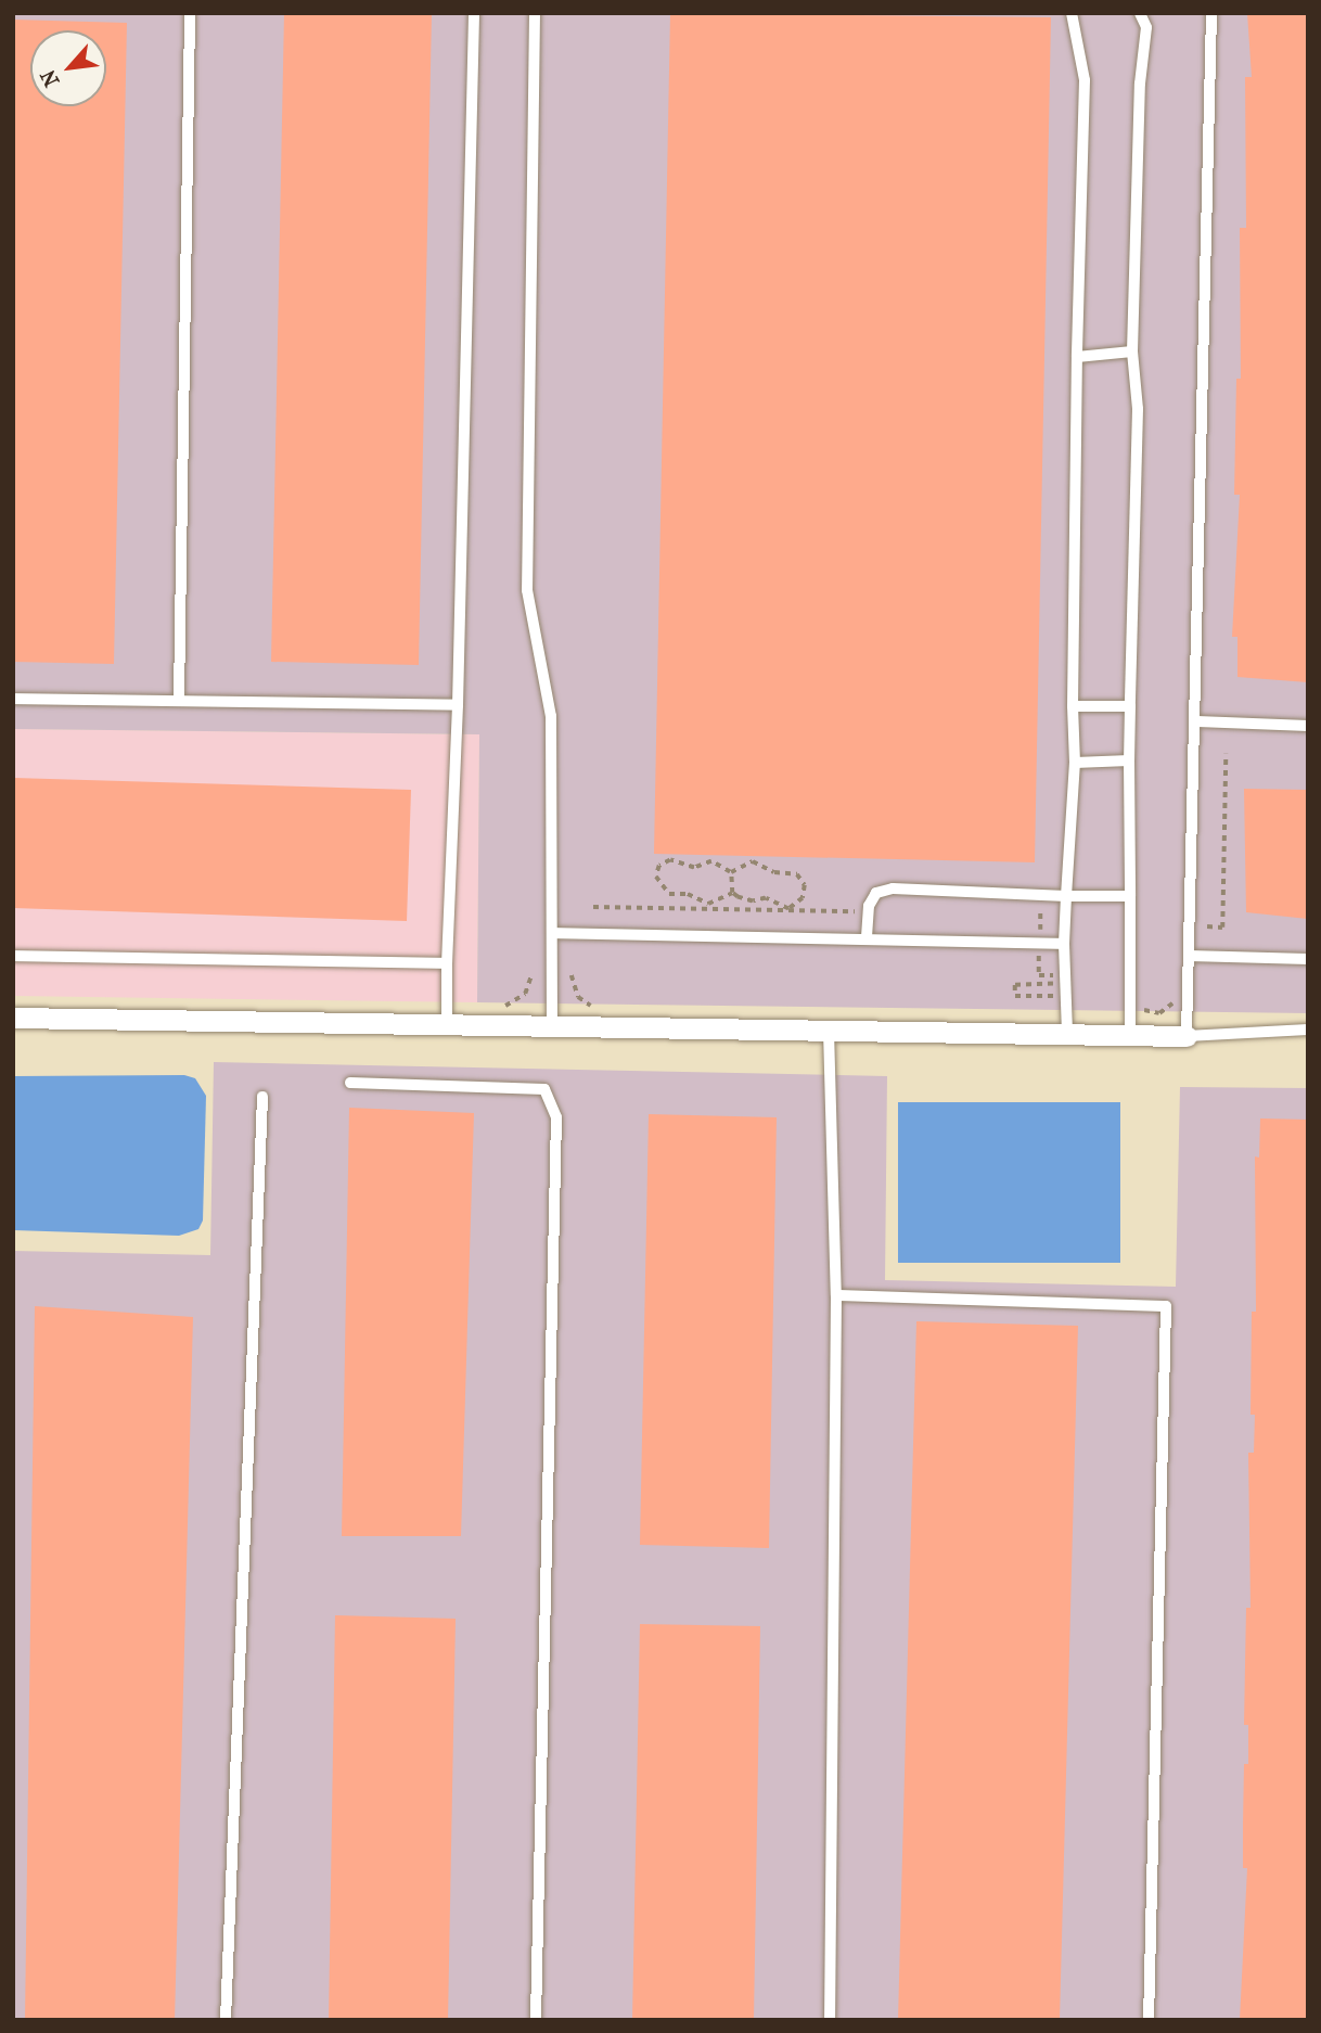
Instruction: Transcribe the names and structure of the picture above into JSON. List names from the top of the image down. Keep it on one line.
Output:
{"north":"bottom left"}
